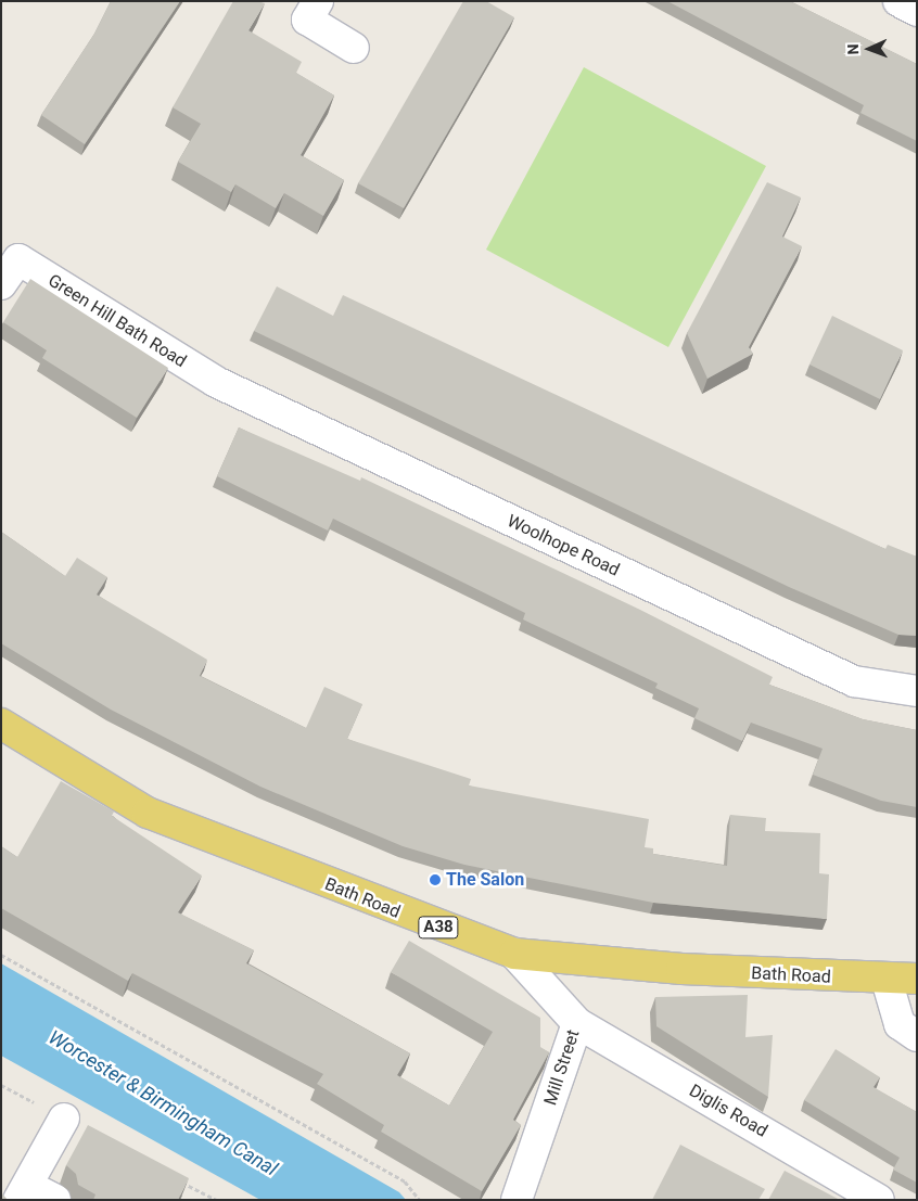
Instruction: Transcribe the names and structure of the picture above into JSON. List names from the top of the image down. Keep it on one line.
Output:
{"streets":{"main road":["Bath Road","A38"],"street":["Green Hill Bath Road","Woolhope Road","Mill Street","Diglis Road"]},"crossings":[["Green Hill Bath Road","Woolhope Road"],["Bath Road","Mill Street"],["Mill Street","Diglis Road"]],"water":["Worcester & Birmingham Canal"],"places":["The Salon"],"north":"left"}
